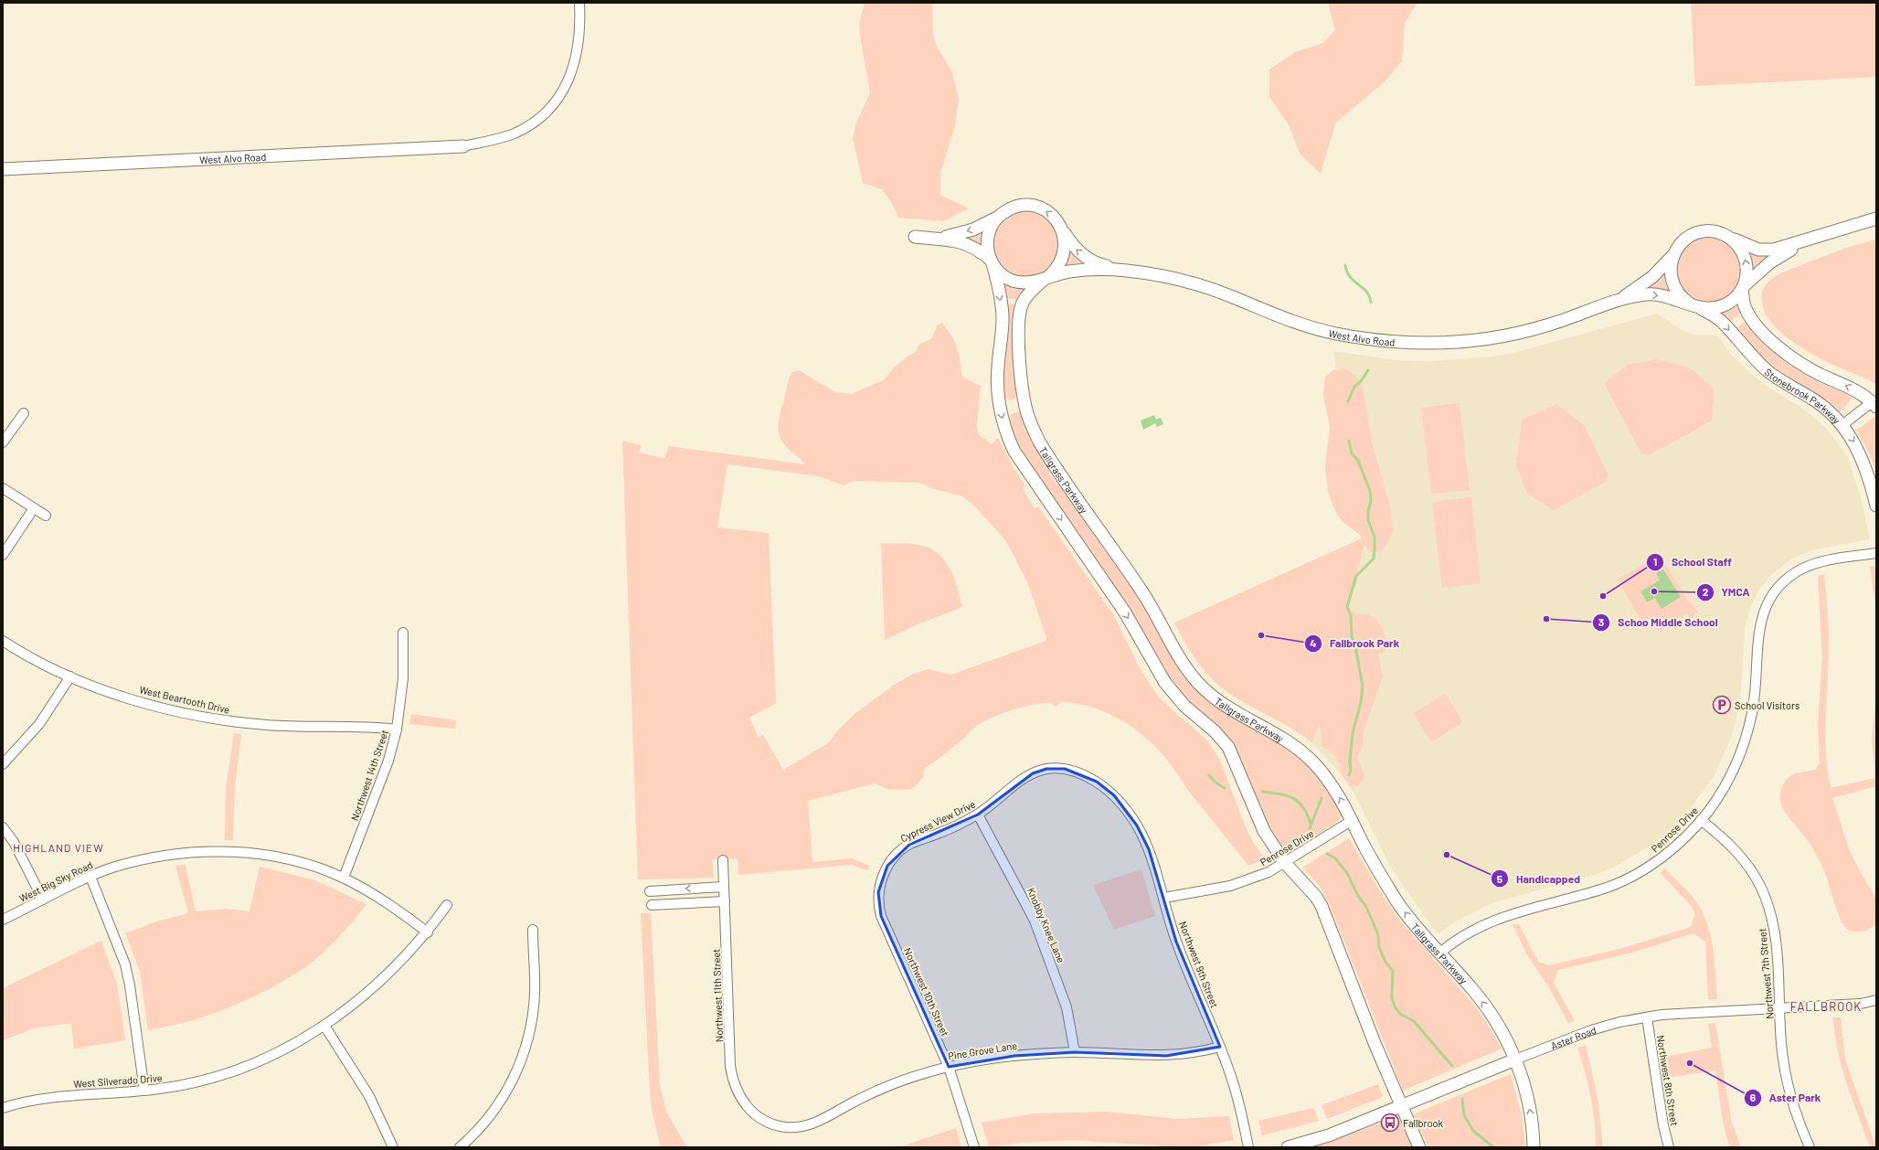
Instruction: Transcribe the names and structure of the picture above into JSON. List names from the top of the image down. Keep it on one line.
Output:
{"streets":{"street":["West Alvo Road","Stonebrook Parkway","Tallgrass Parkway","West Beartooth Drive","Northwest 14th Street","Cypress View Drive","Penrose Drive","West Big Sky Road","Knobby Knee Lane","Northwest 9th Street","Northwest 7th Street","Northwest 10th Street","Northwest 11th Street","Aster Road","Pine Grove Lane","West Silverado Drive","Northwest 8th Street"]},"crossings":[["West Alvo Road","Stonebrook Parkway"],["West Alvo Road","Tallgrass Parkway"],["Tallgrass Parkway","Penrose Drive"],["Tallgrass Parkway","Aster Road"],["West Beartooth Drive","Northwest 14th Street"],["Northwest 14th Street","West Big Sky Road"],["Cypress View Drive","Knobby Knee Lane"],["Cypress View Drive","Northwest 9th Street"],["Cypress View Drive","Northwest 10th Street"],["Penrose Drive","Northwest 9th Street"],["Penrose Drive","Northwest 7th Street"],["West Big Sky Road","West Silverado Drive"],["Knobby Knee Lane","Pine Grove Lane"],["Northwest 9th Street","Pine Grove Lane"],["Northwest 7th Street","Aster Road"],["Northwest 10th Street","Pine Grove Lane"],["Northwest 11th Street","Pine Grove Lane"],["Aster Road","Northwest 8th Street"]],"districts":["HIGHLAND VIEW","FALLBROOK"],"places":{"other":["YMCA","School Staff","Schoo Middle School","Fallbrook Park","Handicapped","Aster Park"],"parking":["School Visitors"],"bus stop":["Fallbrook"]}}
